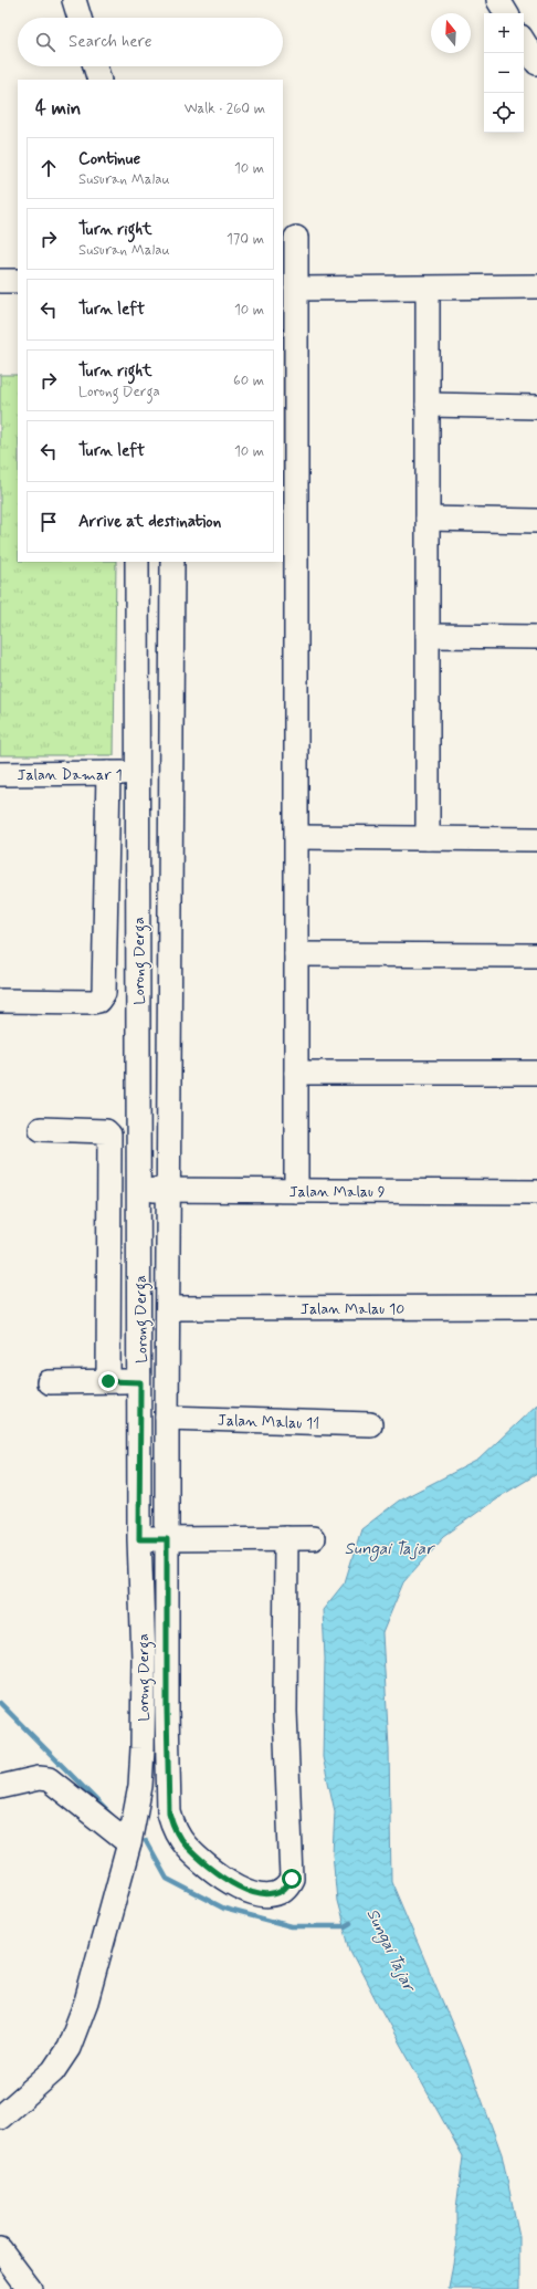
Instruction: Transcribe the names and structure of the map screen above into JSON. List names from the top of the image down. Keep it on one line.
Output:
{"streets":{"street":["Jalan Damar 1","Lorong Derga","Jalan Malau 9","Jalan Malau 10","Jalan Malau 11"]},"crossings":[["Jalan Damar 1","Lorong Derga"],["Lorong Derga","Jalan Malau 9"]],"water":["Sungai Tajar"],"north":"top","page":{"map_buttons":["+","−"],"search":"Search here","heading":["4 min","Walk · 260 m"],"list":[["Continue","Susuran Malau","10 m"],["Turn right","Susuran Malau","170 m"],["Turn left","10 m"],["Turn right","Lorong Derga","60 m"],["Turn left","10 m"],"Arrive at destination"]}}
